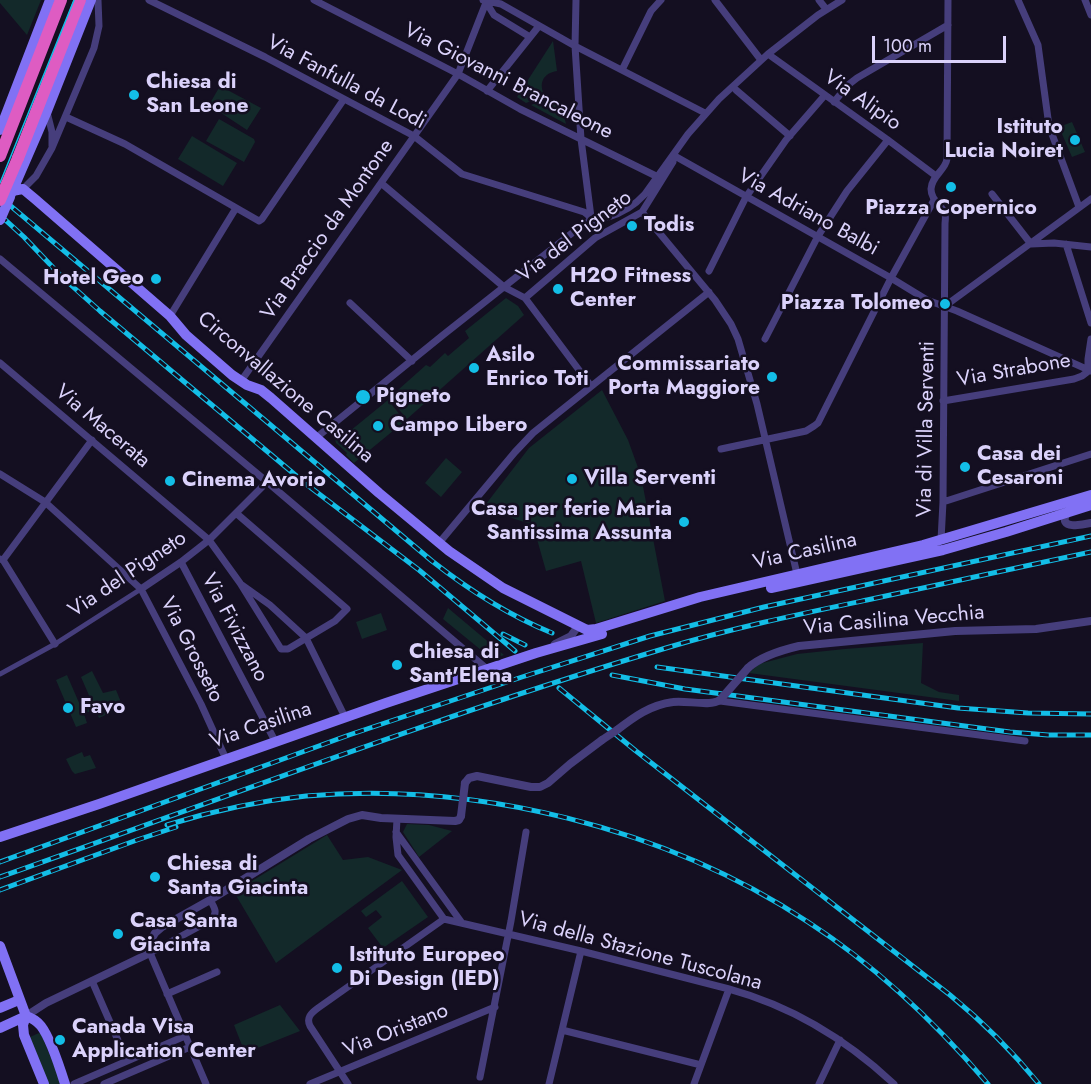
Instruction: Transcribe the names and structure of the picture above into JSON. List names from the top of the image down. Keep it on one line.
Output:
{"streets":{"main road":["Circonvallazione Casilina","Via Casilina"],"street":["Via Giovanni Brancaleone","Via Fanfulla da Lodi","Via Alipio","Via Adriano Balbi","Via Braccio da Montone","Via del Pigneto","Via Strabone","Via Macerata","Via di Villa Serventi","Via Casilina Vecchia","Via Fivizzano","Via Grosseto","Via della Stazione Tuscolana","Via Oristano"]},"crossings":[["Via Giovanni Brancaleone","Via Braccio da Montone"],["Via Giovanni Brancaleone","Via del Pigneto"],["Via Fanfulla da Lodi","Via Braccio da Montone"],["Via Fanfulla da Lodi","Via del Pigneto"],["Via Alipio","Via del Pigneto"],["Via Adriano Balbi","Via del Pigneto"],["Via Adriano Balbi","Via di Villa Serventi"],["Via Braccio da Montone","Circonvallazione Casilina"],["Via del Pigneto","Circonvallazione Casilina"],["Via del Pigneto","Via Macerata"],["Via del Pigneto","Via Fivizzano"],["Via del Pigneto","Via Grosseto"],["Via Strabone","Via di Villa Serventi"],["Circonvallazione Casilina","Via Casilina"],["Via di Villa Serventi","Via Casilina"],["Via Casilina","Via Fivizzano"],["Via Casilina","Via Grosseto"]],"places":["Chiesa di San Leone","Istituto Lucia Noiret","Piazza Copernico","Todis","Hotel Geo","H2O Fitness Center","Piazza Tolomeo","Asilo Enrico Toti","Commissariato Porta Maggiore","Pigneto","Campo Libero","Casa dei Cesaroni","Villa Serventi","Cinema Avorio","Casa per ferie Maria Santissima Assunta","Chiesa di Sant'Elena","Favo","Chiesa di Santa Giacinta","Casa Santa Giacinta","Istituto Europeo Di Design (IED)","Canada Visa Application Center"],"scale_bar":"100 m"}
